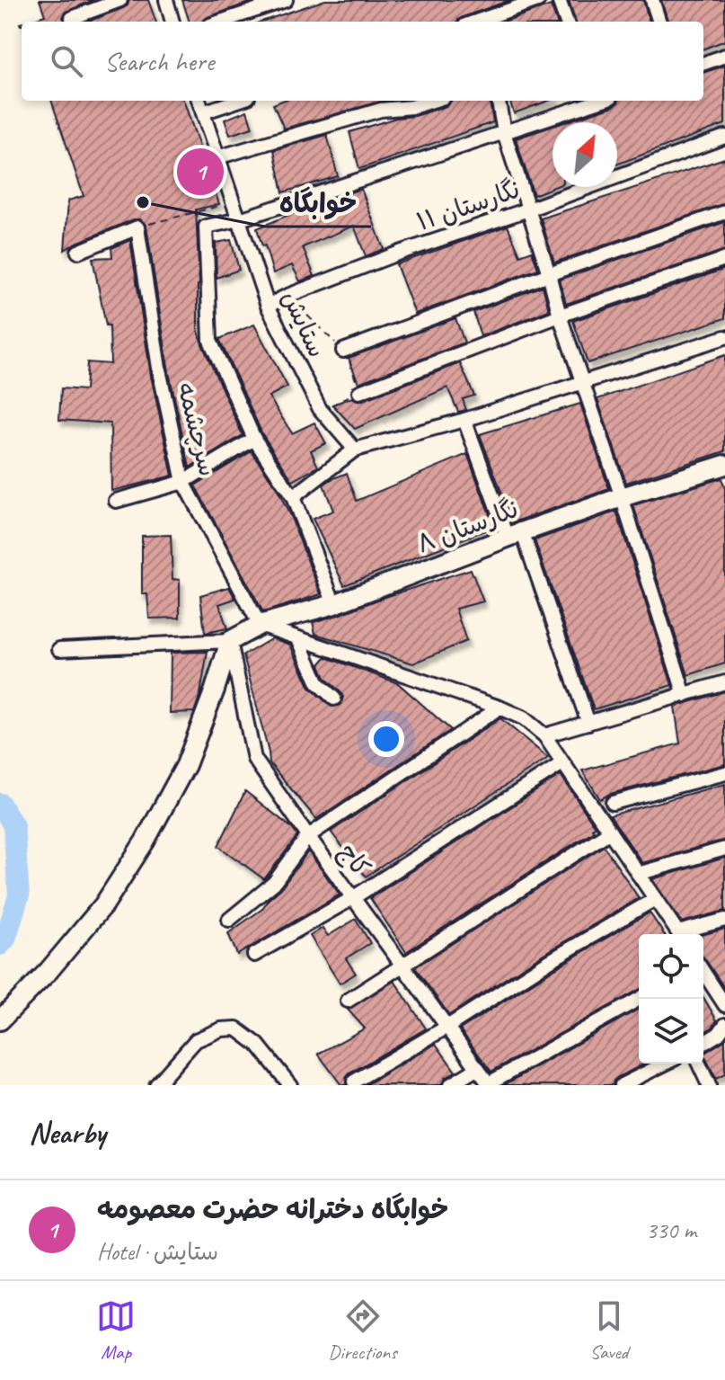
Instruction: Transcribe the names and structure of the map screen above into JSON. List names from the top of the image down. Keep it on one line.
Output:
{"streets":{"street":["نگارستان ۱۱","ستایش","سرچشمه","نگارستان ۸","کاج"]},"crossings":[["نگارستان ۱۱","ستایش"],["سرچشمه","نگارستان ۸"],["نگارستان ۸","کاج"]],"places":["خوابگاه"],"north":"top right","page":{"search":"Search here","pins":"1","heading":"Nearby","list":[{"mark":"1","name":"خوابگاه دخترانه حضرت معصومه","note":"Hotel · ستایش","value":"330 m"}],"nav":["Map","Directions","Saved"]}}
